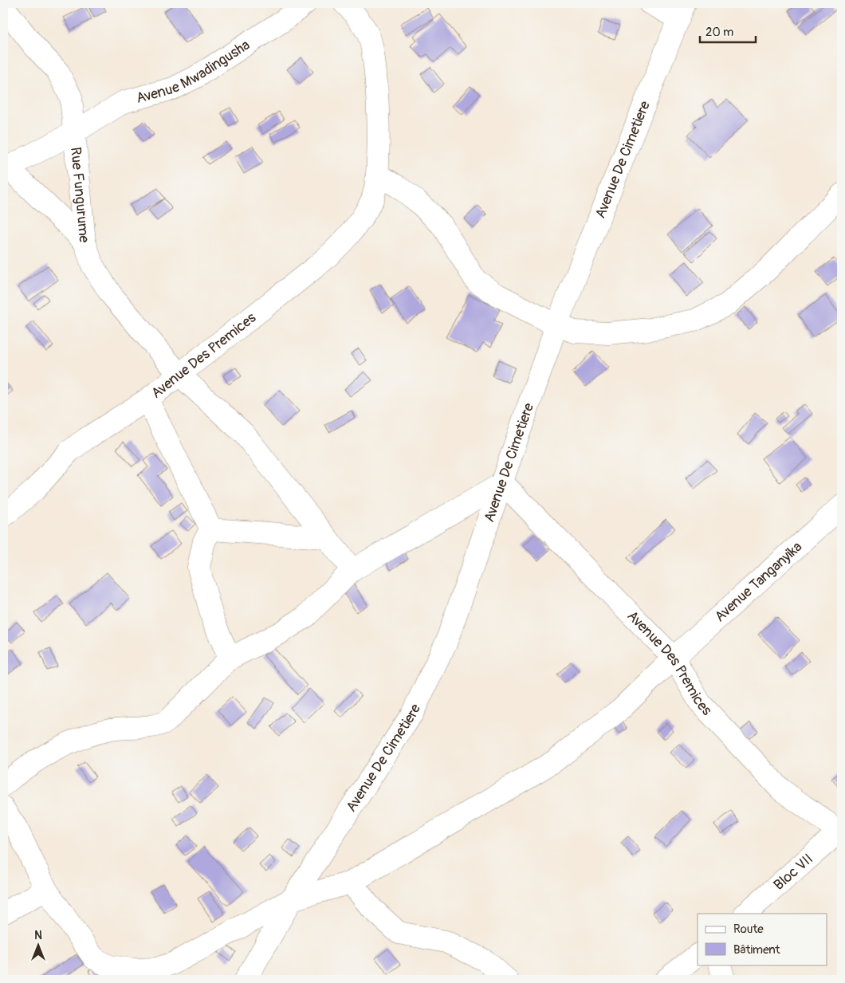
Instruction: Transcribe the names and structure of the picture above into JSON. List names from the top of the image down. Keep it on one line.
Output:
{"streets":{"street":["Avenue Mwadingusha","Avenue De Cimetiere","Rue Fungurume","Avenue Des Premices","Avenue Tanganyika","Bloc VII"]},"crossings":[["Avenue Mwadingusha","Rue Fungurume"],["Avenue De Cimetiere","Avenue Des Premices"],["Avenue De Cimetiere","Avenue Tanganyika"],["Rue Fungurume","Avenue Des Premices"],["Avenue Des Premices","Avenue Tanganyika"],["Avenue Des Premices","Bloc VII"]],"legend":["Route","Bâtiment"],"scale_bar":"20 m","north":"top"}
